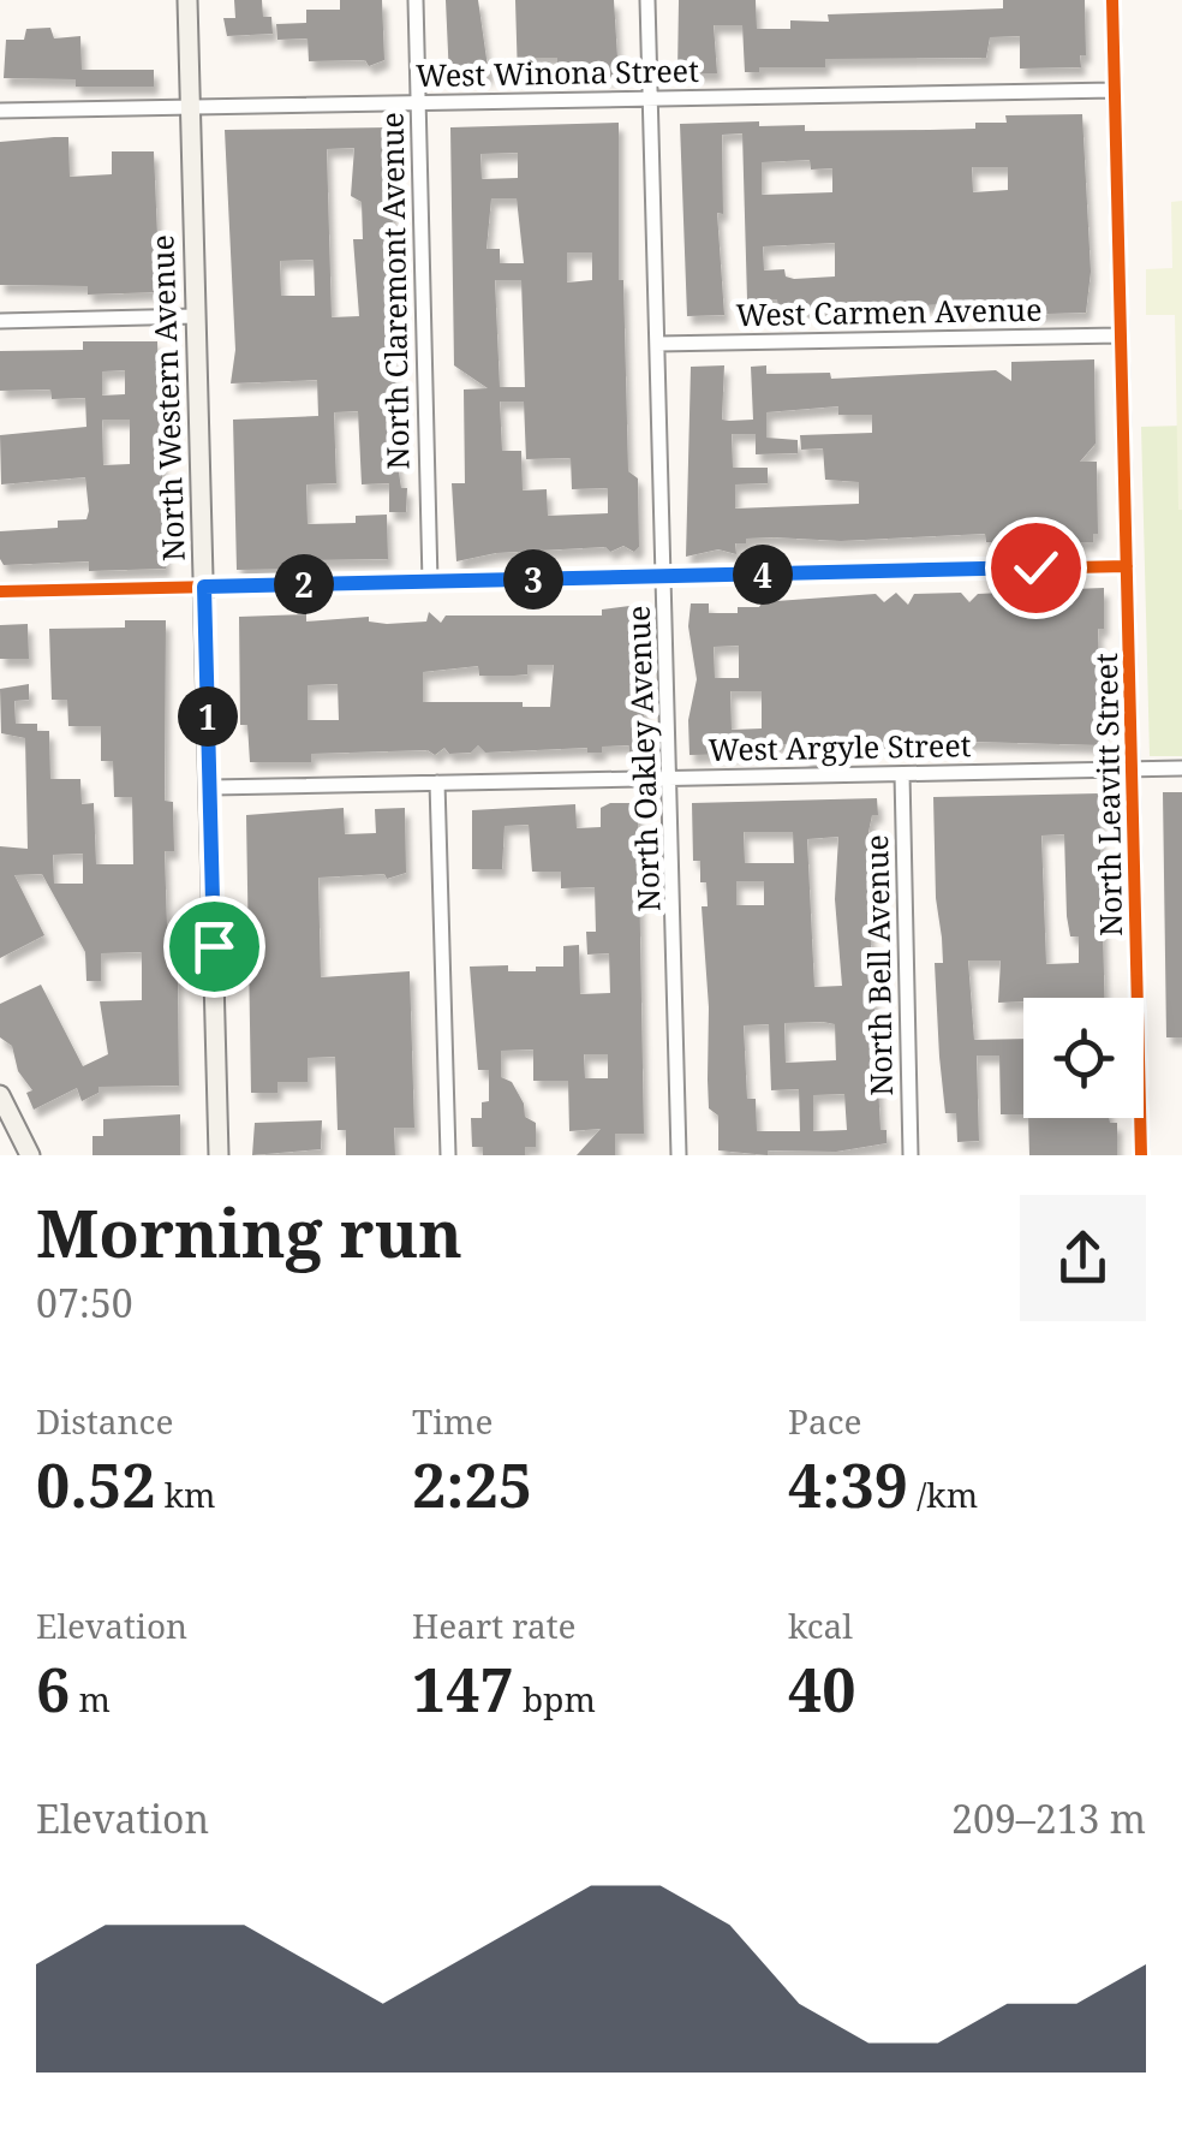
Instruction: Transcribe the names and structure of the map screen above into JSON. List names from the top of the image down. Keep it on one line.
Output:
{"streets":{"main road":["North Western Avenue"],"street":["West Winona Street","North Claremont Avenue","West Carmen Avenue","West Argyle Street","North Oakley Avenue","North Leavitt Street","North Bell Avenue"]},"crossings":[["West Winona Street","North Claremont Avenue"],["West Winona Street","North Western Avenue"],["West Winona Street","North Oakley Avenue"],["West Winona Street","North Leavitt Street"],["West Carmen Avenue","North Oakley Avenue"],["West Carmen Avenue","North Leavitt Street"],["North Western Avenue","West Argyle Street"],["West Argyle Street","North Oakley Avenue"],["West Argyle Street","North Leavitt Street"],["West Argyle Street","North Bell Avenue"]],"page":{"pins":["4","3","2","1"],"heading":["Morning run","07:50"],"stats":[["Distance","0.52 km"],["Time","2:25"],["Pace","4:39 /km"],["Elevation","6 m"],["Heart rate","147 bpm"],["kcal","40"]],"chart":["Elevation","209–213 m"]}}
